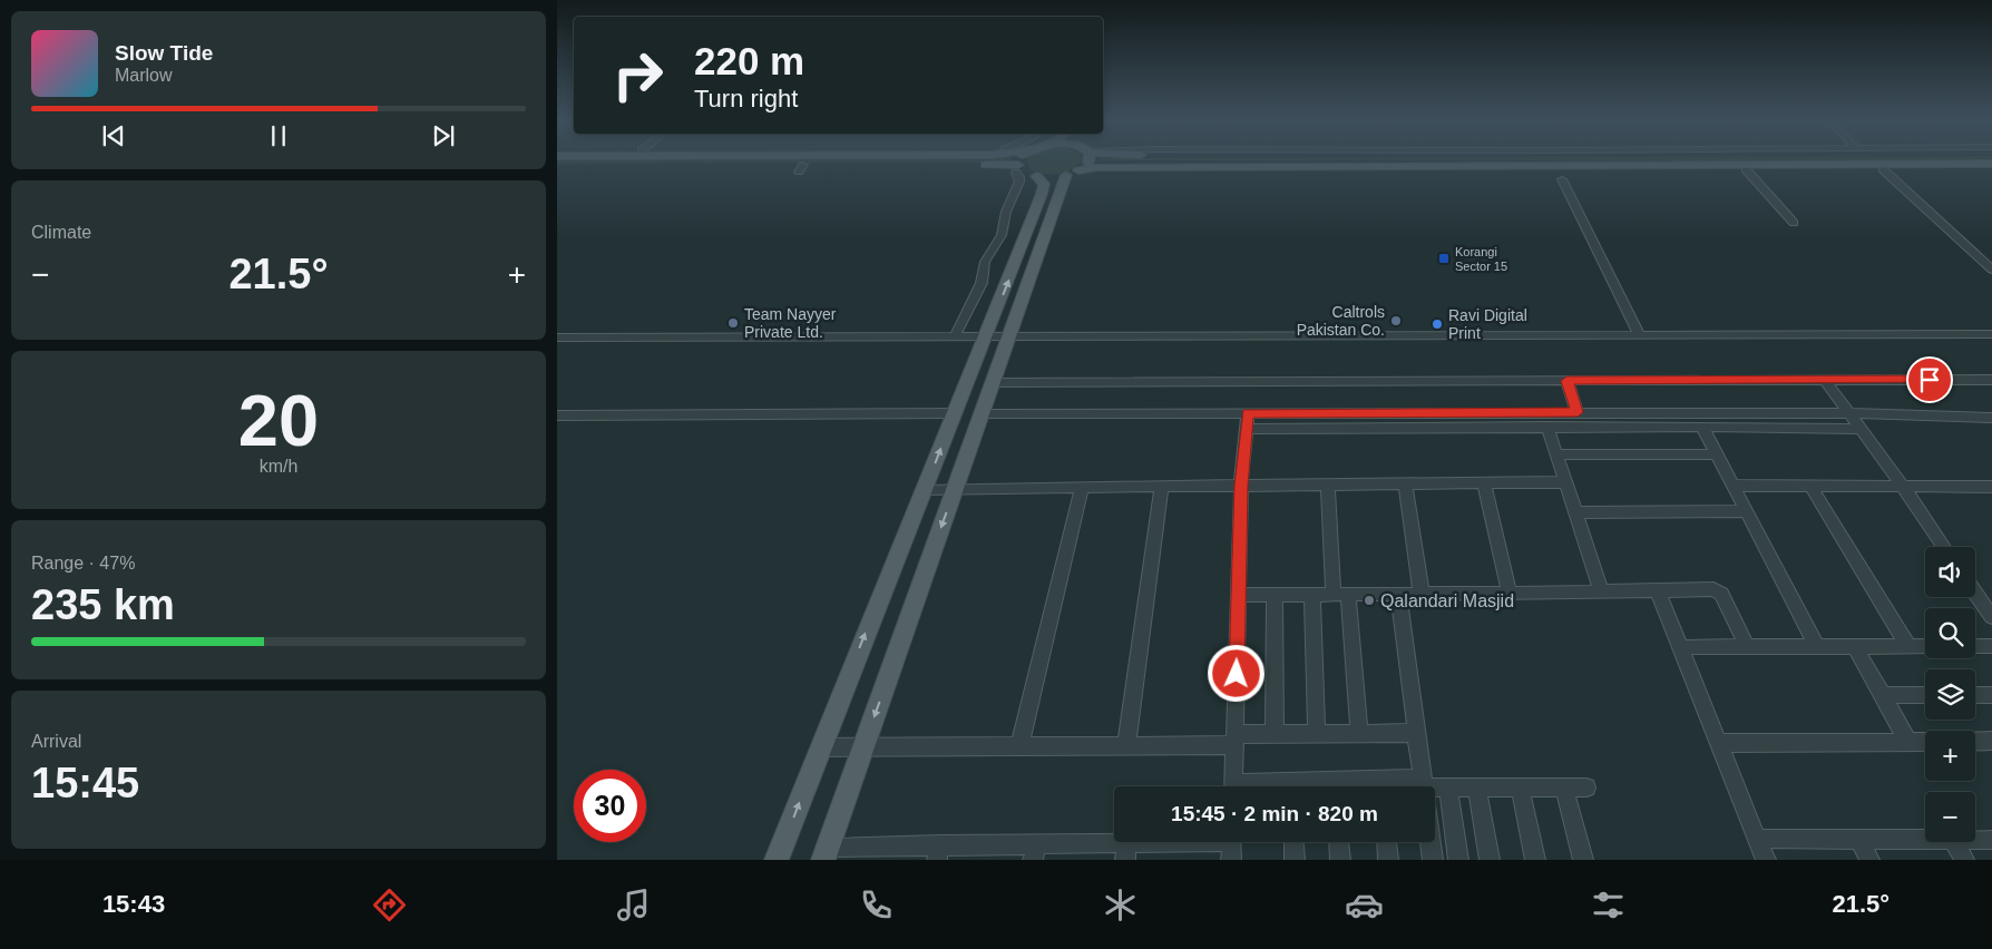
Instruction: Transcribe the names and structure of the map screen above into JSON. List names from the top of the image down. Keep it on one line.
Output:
{"places":{"transit":["Korangi Sector 15"],"other":["Caltrols Pakistan Co.","Team Nayyer Private Ltd.","Ravi Digital Print","Qalandari Masjid"]},"page":{"turn":["220 m","Turn right"],"song":["Slow Tide","Marlow"],"tile":["Climate",["20","km/h"],["Range · 47%","235 km"],["Arrival","15:45"]],"heat":["−","21.5°","+"],"map_buttons":["+","−"],"limit":"30","trip":"15:45 · 2 min · 820 m","tabs":["15:43","21.5°"]}}
